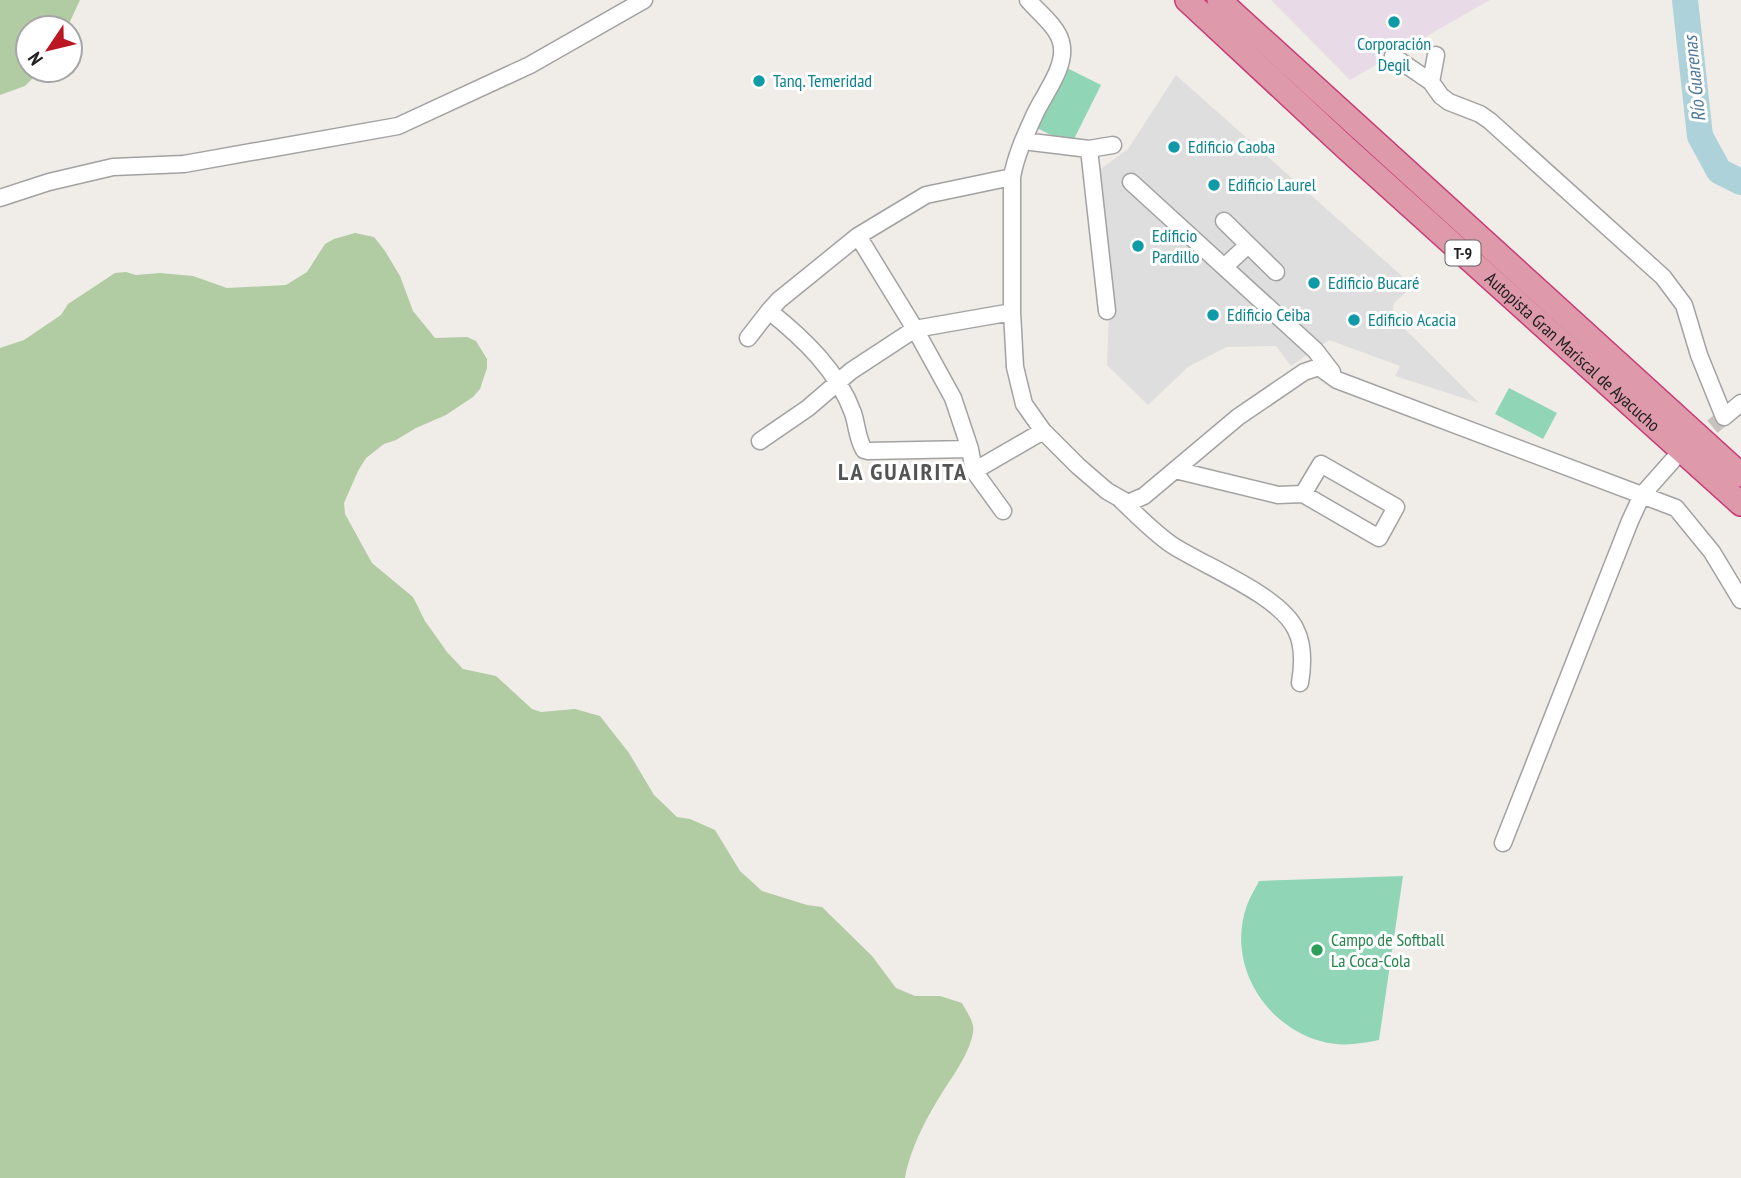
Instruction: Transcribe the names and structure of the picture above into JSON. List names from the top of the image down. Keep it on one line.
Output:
{"streets":{"highway":["T-9","Autopista Gran Mariscal de Ayacucho"]},"districts":["LA GUAIRITA"],"water":["Río Guarenas"],"places":["Corporación Degil","Tanq. Temeridad","Edificio Caoba","Edificio Laurel","Edificio Pardillo","Edificio Bucaré","Edificio Ceiba","Edificio Acacia","Campo de Softball La Coca-Cola"],"north":"bottom left"}
